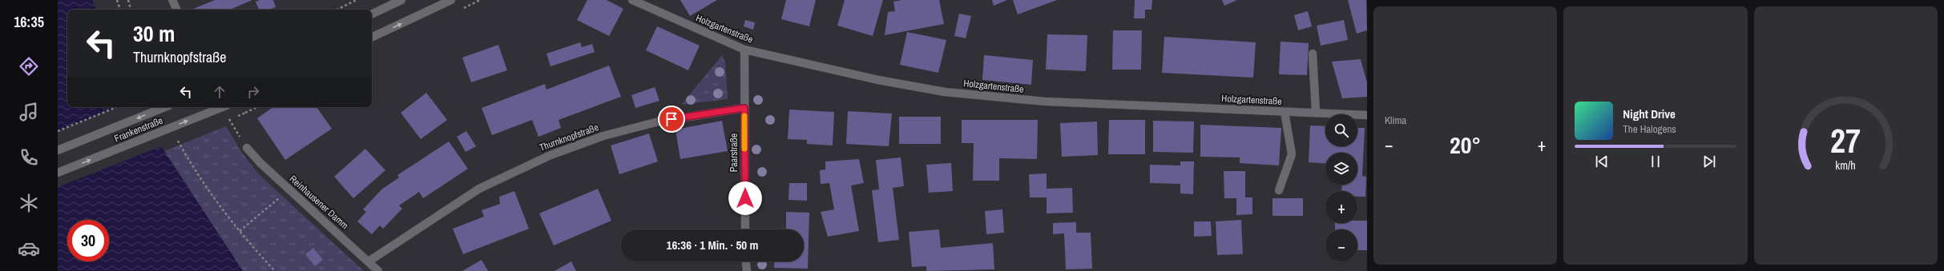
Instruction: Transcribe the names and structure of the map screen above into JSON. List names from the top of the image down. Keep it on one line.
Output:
{"streets":{"street":["Holzgartenstraße","Frankenstraße","Thurnknopfstraße","Paarstraße","Reinhausener Damm"]},"crossings":[["Thurnknopfstraße","Paarstraße"],["Thurnknopfstraße","Reinhausener Damm"]],"page":{"tabs":"16:35","tile":"Klima","turn":["30 m","Thurnknopfstraße"],"song":["Night Drive","The Halogens"],"map_buttons":["+","−"],"heat":["−","20°","+"],"limit":"30","trip":"16:36 · 1 Min. · 50 m","gauge":["27","km/h"]}}
